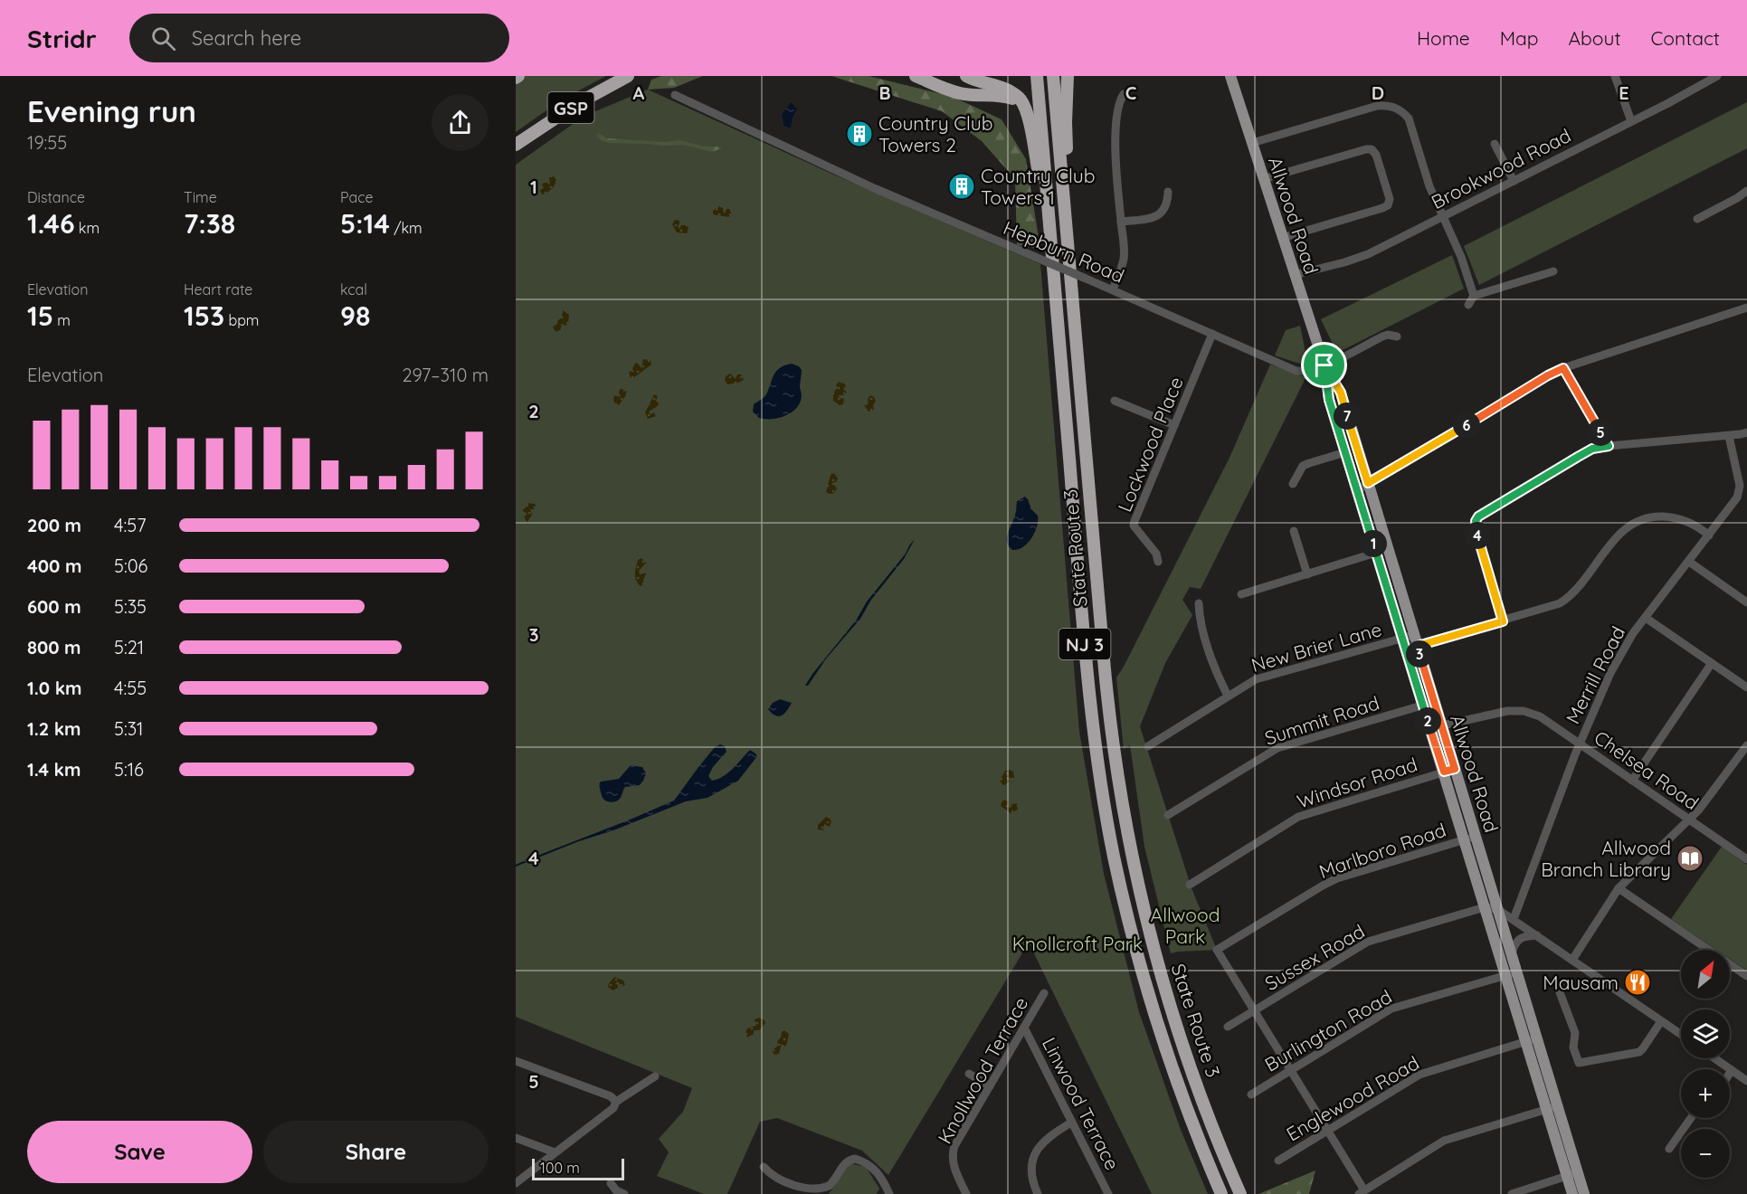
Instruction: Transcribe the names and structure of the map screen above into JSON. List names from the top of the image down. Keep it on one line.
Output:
{"streets":{"highway":["GSP","State Route 3","NJ 3"],"main road":["Allwood Road"],"street":["Brookwood Road","Hepburn Road","Lockwood Place","New Brier Lane","Merrill Road","Summit Road","Chelsea Road","Windsor Road","Marlboro Road","Sussex Road","Burlington Road","Knollwood Terrace","Englewood Road","Linwood Terrace"]},"crossings":[["Brookwood Road","Allwood Road"],["Allwood Road","Hepburn Road"],["Allwood Road","New Brier Lane"],["Allwood Road","Summit Road"],["Allwood Road","Chelsea Road"],["Allwood Road","Windsor Road"],["Allwood Road","Marlboro Road"],["Allwood Road","Sussex Road"],["Allwood Road","Burlington Road"],["Allwood Road","Englewood Road"],["Hepburn Road","Lockwood Place"],["Merrill Road","Chelsea Road"],["Marlboro Road","Sussex Road"],["Knollwood Terrace","Linwood Terrace"]],"parks":["Allwood Park","Knollcroft Park"],"places":{"building":["Country Club Towers 2","Country Club Towers 1"],"library":["Allwood Branch Library"],"restaurant":["Mausam"]},"scale_bar":"100 m","north":"top right","page":{"header":"Stridr","search":"Search here","nav":["Home","Map","About","Contact"],"heading":["Evening run","19:55"],"stats":[["Distance","1.46 km"],["Time","7:38"],["Pace","5:14 /km"],["Elevation","15 m"],["Heart rate","153 bpm"],["kcal","98"]],"chart":["Elevation","297–310 m"],"pins":["7","6","5","4","1","3","2"],"list":[{"name":"200 m","note":"4:57"},{"name":"400 m","note":"5:06"},{"name":"600 m","note":"5:35"},{"name":"800 m","note":"5:21"},{"name":"1.0 km","note":"4:55"},{"name":"1.2 km","note":"5:31"},{"name":"1.4 km","note":"5:16"}],"map_buttons":["+","−"],"buttons":["Save","Share"],"scale":"100 m"},"grid":{"columns":["A","B","C","D","E"],"rows":["1","2","3","4","5"]}}
